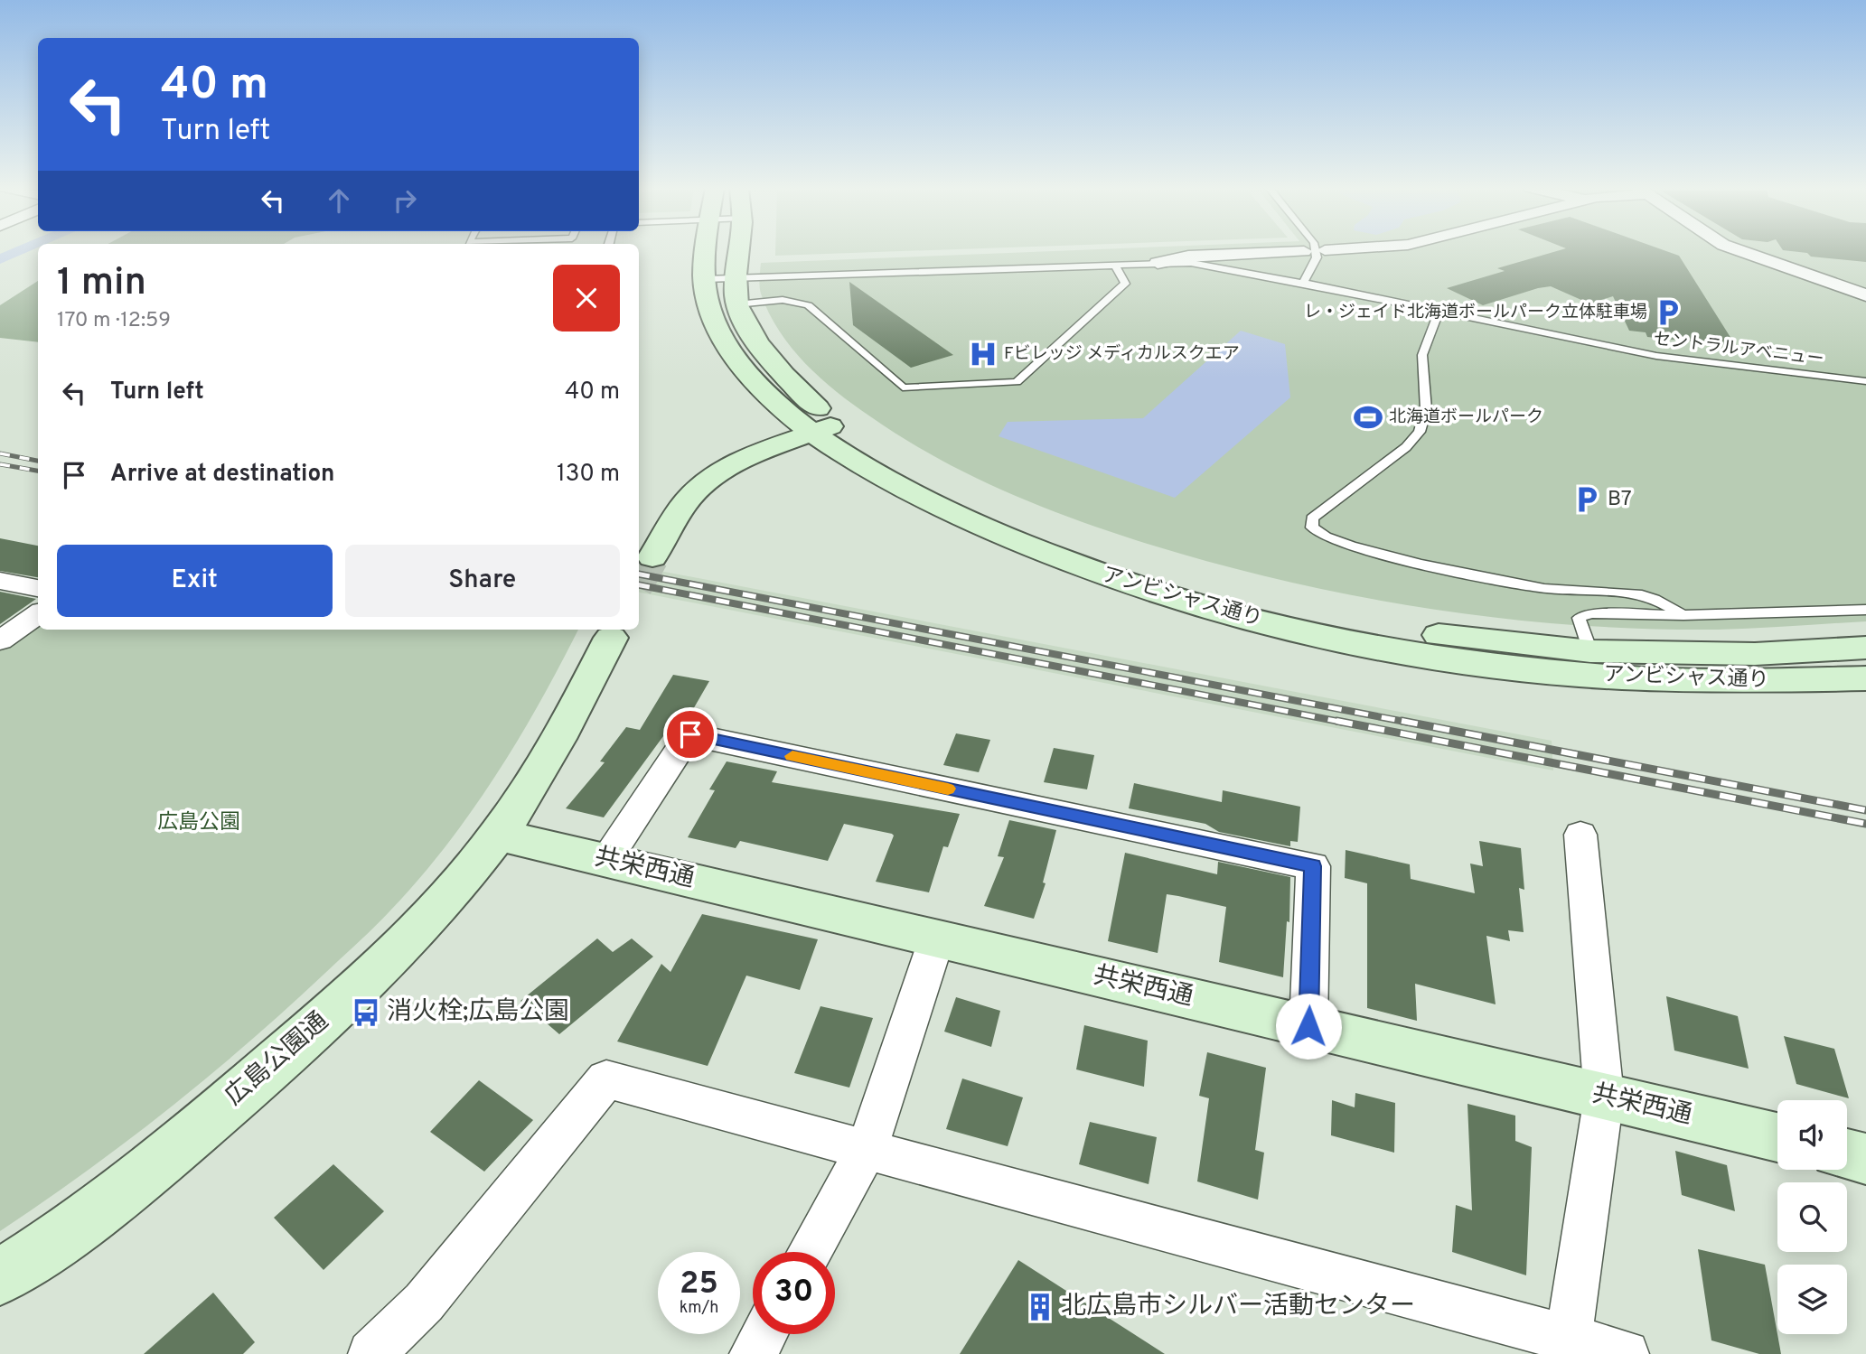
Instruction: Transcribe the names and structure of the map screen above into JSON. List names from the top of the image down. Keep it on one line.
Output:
{"streets":{"street":["アンビシャス通り","共栄西通","広島公園通"],"lane":["セントラルアベニュー"]},"crossings":[["セントラルアベニュー","アンビシャス通り"],["共栄西通","広島公園通"]],"parks":["広島公園"],"places":{"parking":["レ・ジェイド北海道ボールパーク立体駐車場","B7"],"hospital":["Fビレッジ メディカルスクエア"],"sports":["北海道ボールパーク"],"bus stop":["消火栓;広島公園"],"building":["北広島市シルバー活動センター"]},"page":{"turn":["40 m","Turn left"],"heading":["1 min","170 m · 12:59"],"list":[{"name":"Turn left","value":"40 m"},{"name":"Arrive at destination","value":"130 m"}],"buttons":["Exit","Share"],"speed":"25 km/h","limit":"30"}}
